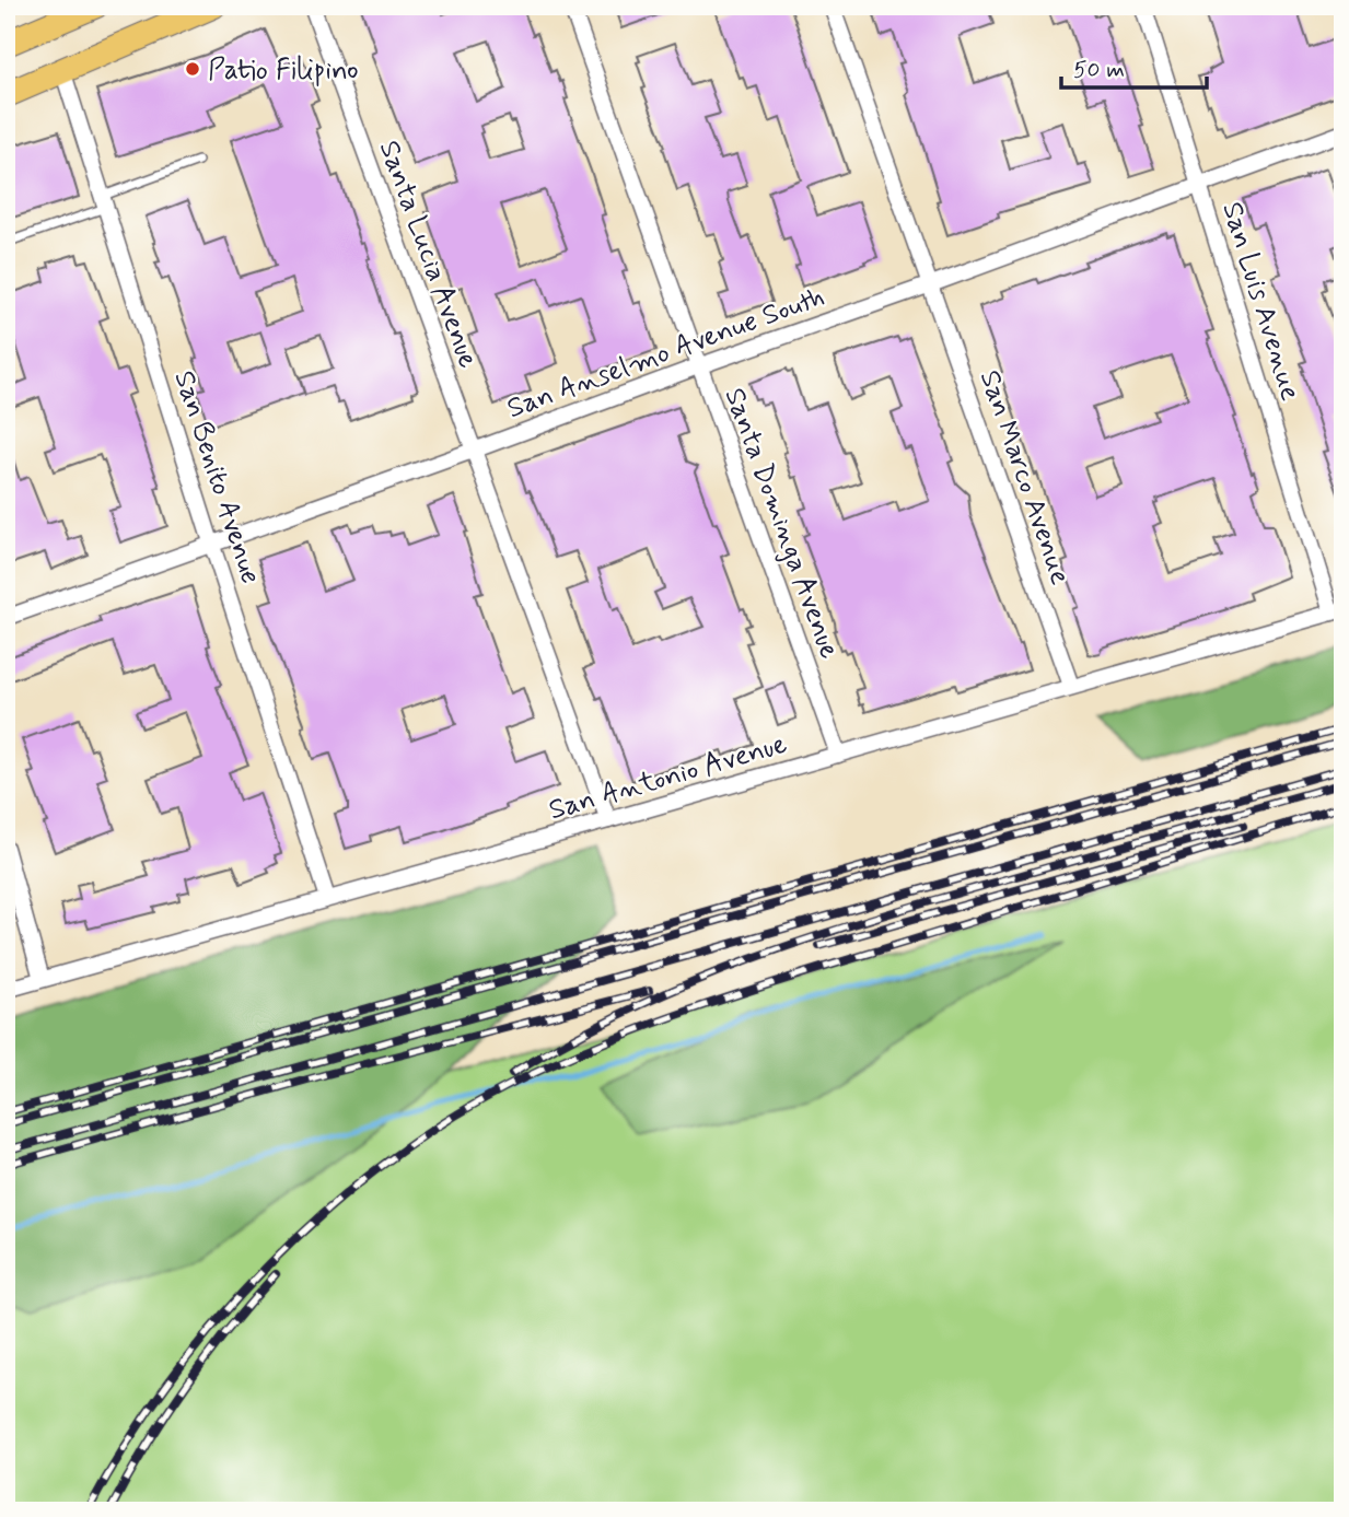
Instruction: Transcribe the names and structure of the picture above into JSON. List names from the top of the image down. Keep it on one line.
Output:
{"streets":{"street":["Santa Lucia Avenue","San Luis Avenue","San Anselmo Avenue South","San Benito Avenue","San Marco Avenue","Santa Dominga Avenue","San Antonio Avenue"]},"crossings":[["Santa Lucia Avenue","San Anselmo Avenue South"],["Santa Lucia Avenue","San Antonio Avenue"],["San Luis Avenue","San Anselmo Avenue South"],["San Luis Avenue","San Antonio Avenue"],["San Anselmo Avenue South","San Benito Avenue"],["San Anselmo Avenue South","San Marco Avenue"],["San Anselmo Avenue South","Santa Dominga Avenue"],["San Benito Avenue","San Antonio Avenue"],["San Marco Avenue","San Antonio Avenue"],["Santa Dominga Avenue","San Antonio Avenue"]],"places":["Patio Filipino"],"scale_bar":"50 m"}
